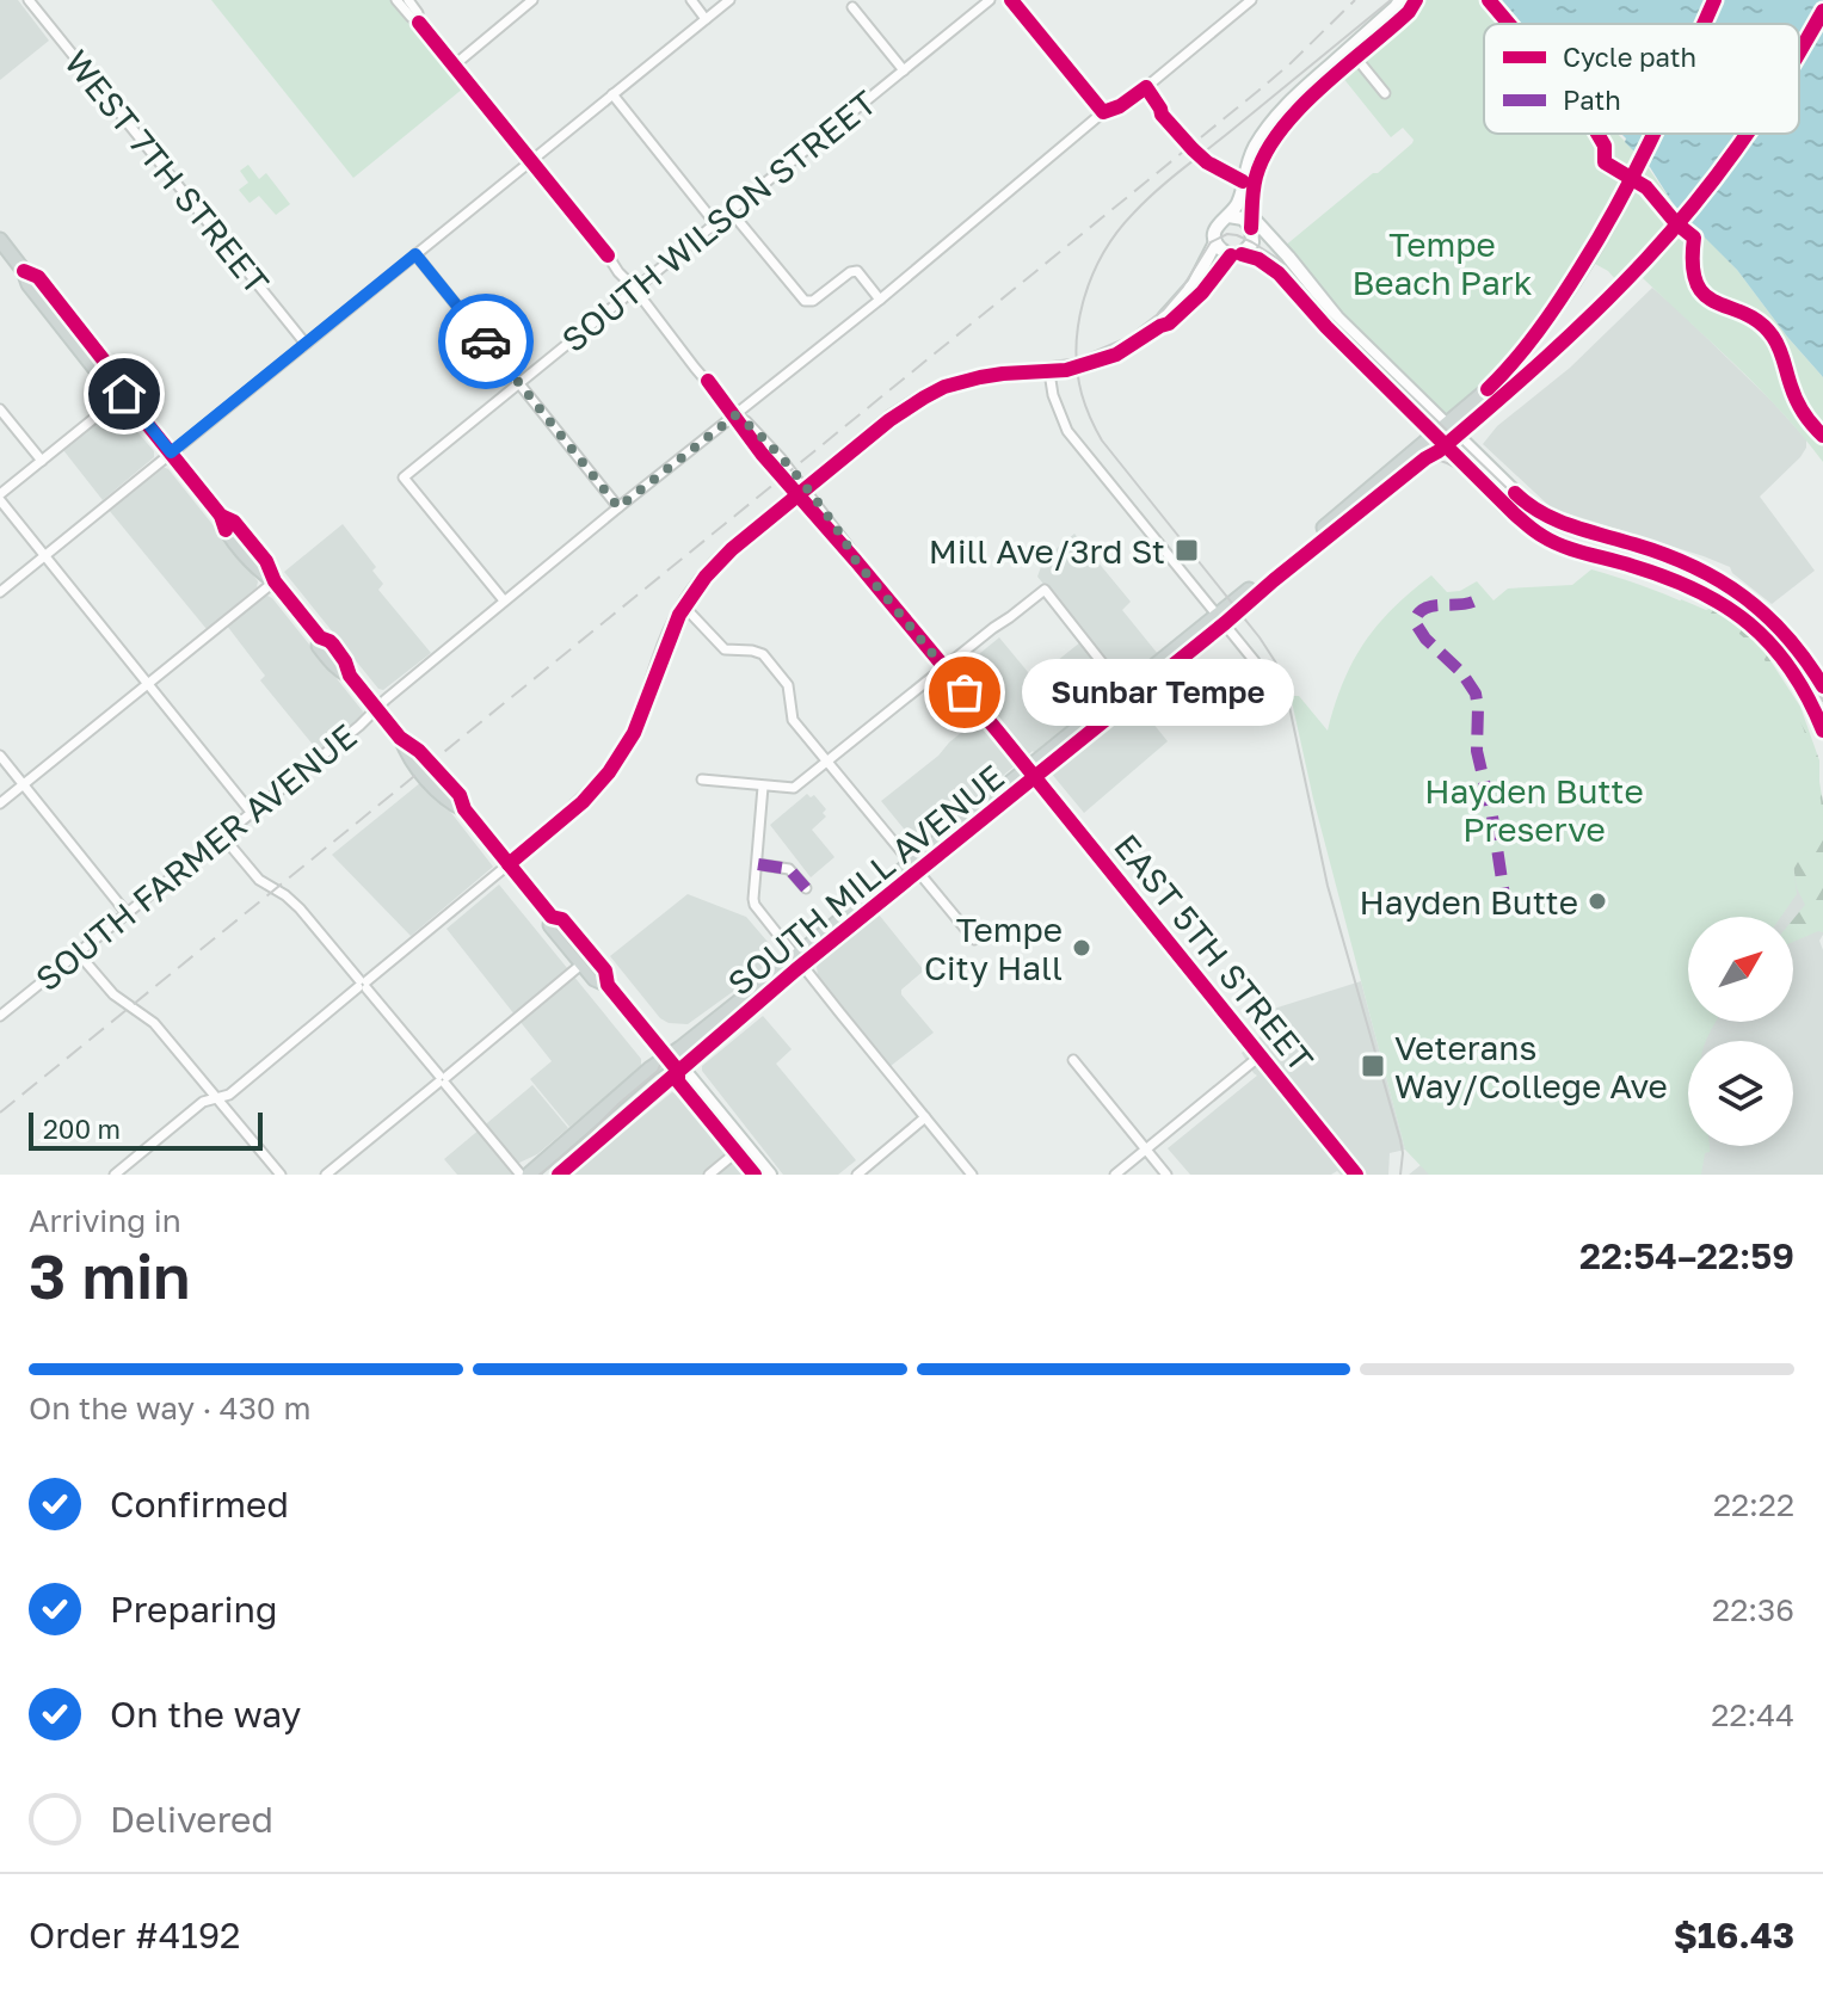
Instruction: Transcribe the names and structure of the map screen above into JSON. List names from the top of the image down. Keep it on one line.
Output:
{"streets":{"main road":["SOUTH FARMER AVENUE","SOUTH MILL AVENUE","EAST 5TH STREET"],"street":["WEST 7TH STREET","SOUTH WILSON STREET"]},"crossings":[["SOUTH WILSON STREET","SOUTH FARMER AVENUE"],["SOUTH MILL AVENUE","EAST 5TH STREET"]],"parks":["Tempe Beach Park","Hayden Butte Preserve"],"places":{"transit":["Mill Ave/3rd St","Veterans Way/College Ave"],"other":["Sunbar Tempe","Hayden Butte","Tempe City Hall"]},"legend":["Cycle path","Path"],"scale_bar":"200 m","north":"top right","page":{"bubble":"Sunbar Tempe","scale":"200 m","heading":["3 min","Arriving in","22:54–22:59"],"panel":["Order #4192","$16.43"],"bar":"On the way · 430 m","list":[["Confirmed","22:22"],["Preparing","22:36"],["On the way","22:44"],"Delivered"]}}
